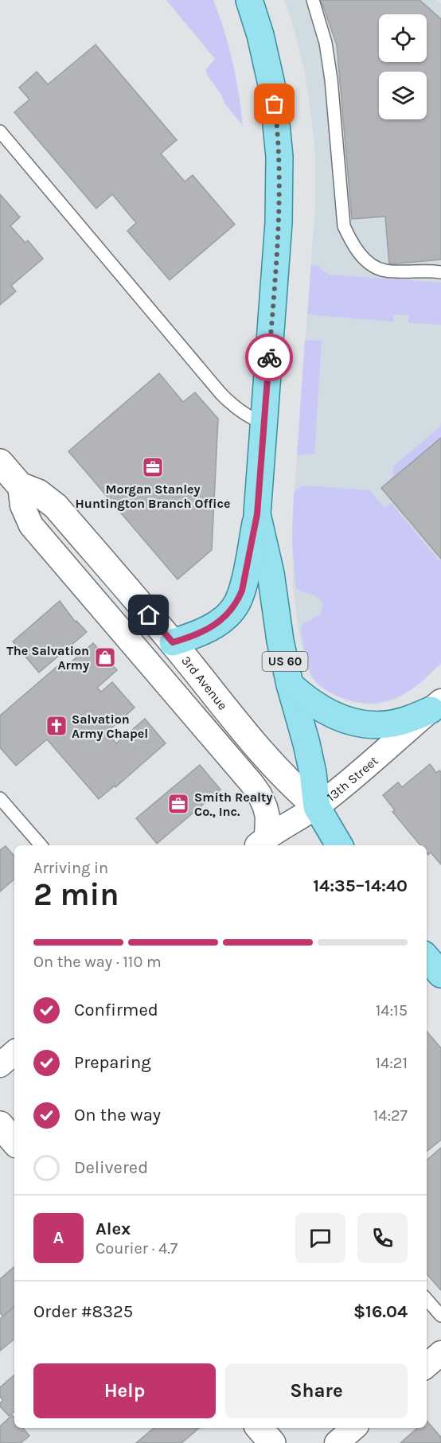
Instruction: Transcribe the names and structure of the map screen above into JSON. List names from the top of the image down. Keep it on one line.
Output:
{"streets":{"main road":["US 60","3rd Avenue"],"street":["13th Street"]},"crossings":[["US 60","3rd Avenue"],["US 60","13th Street"],["3rd Avenue","13th Street"]],"places":{"office":["Morgan Stanley Huntington Branch Office","Smith Realty Co., Inc."],"shop":["The Salvation Army"],"church":["Salvation Army Chapel"]},"page":{"heading":["2 min","Arriving in","14:35–14:40"],"panel":["Alex","Courier · 4.7","Order #8325","$16.04"],"bar":"On the way · 110 m","list":[["Confirmed","14:15"],["Preparing","14:21"],["On the way","14:27"],"Delivered"],"round":"A","buttons":["Help","Share"]}}
